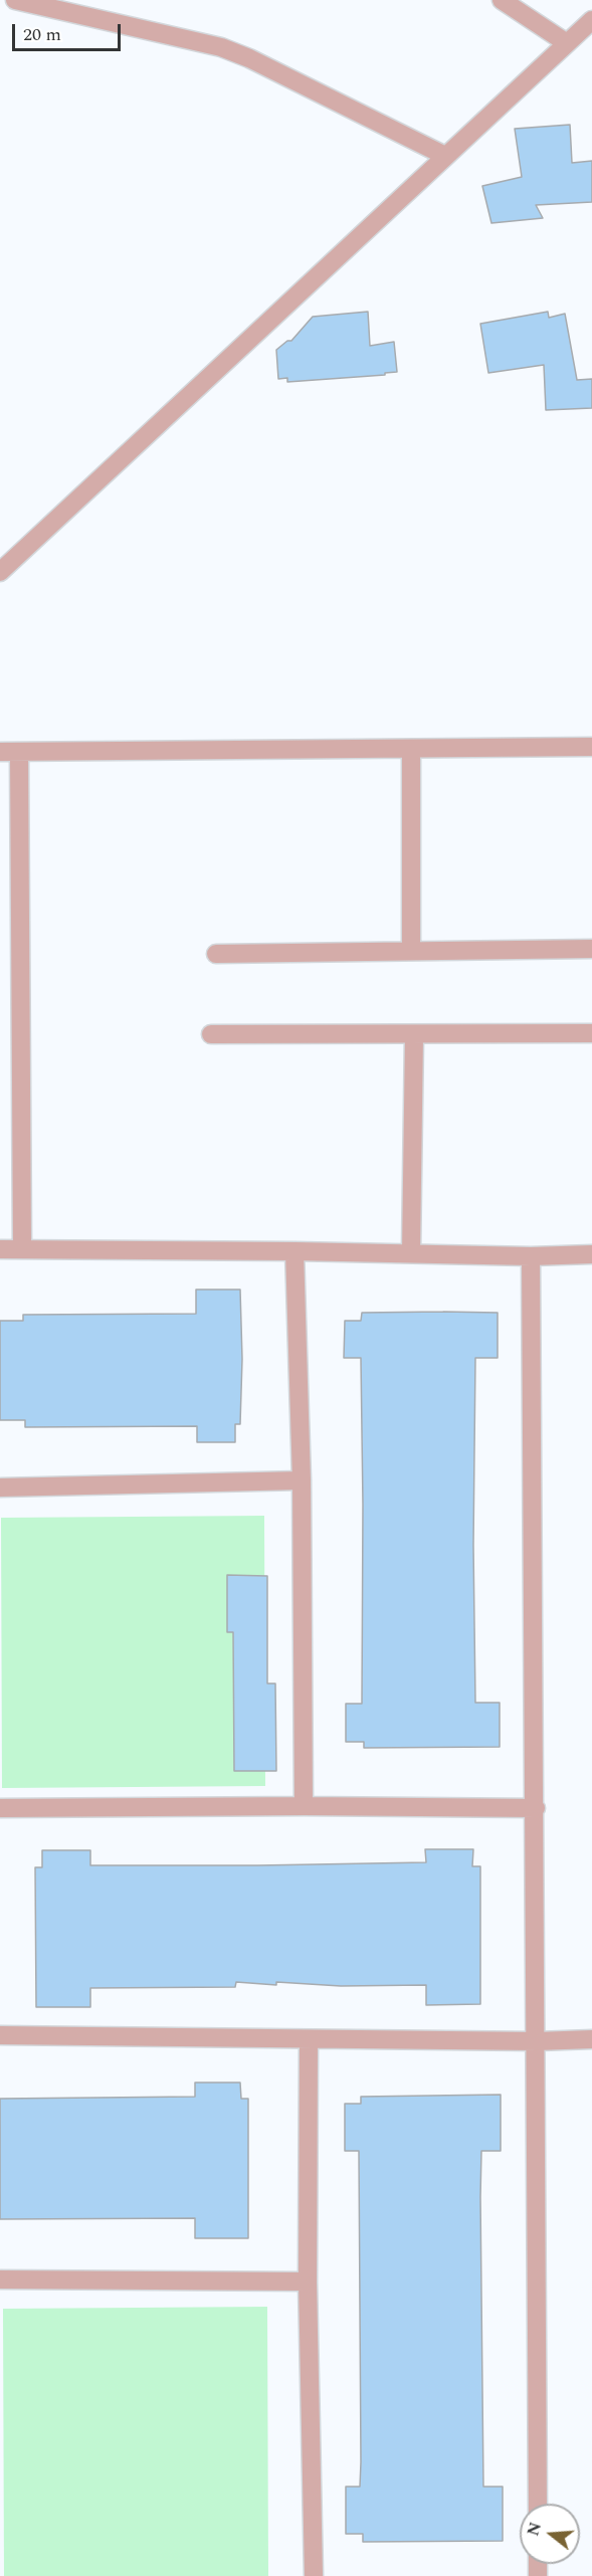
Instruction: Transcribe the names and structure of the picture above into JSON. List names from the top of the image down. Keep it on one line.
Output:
{"scale_bar":"20 m","north":"left"}
